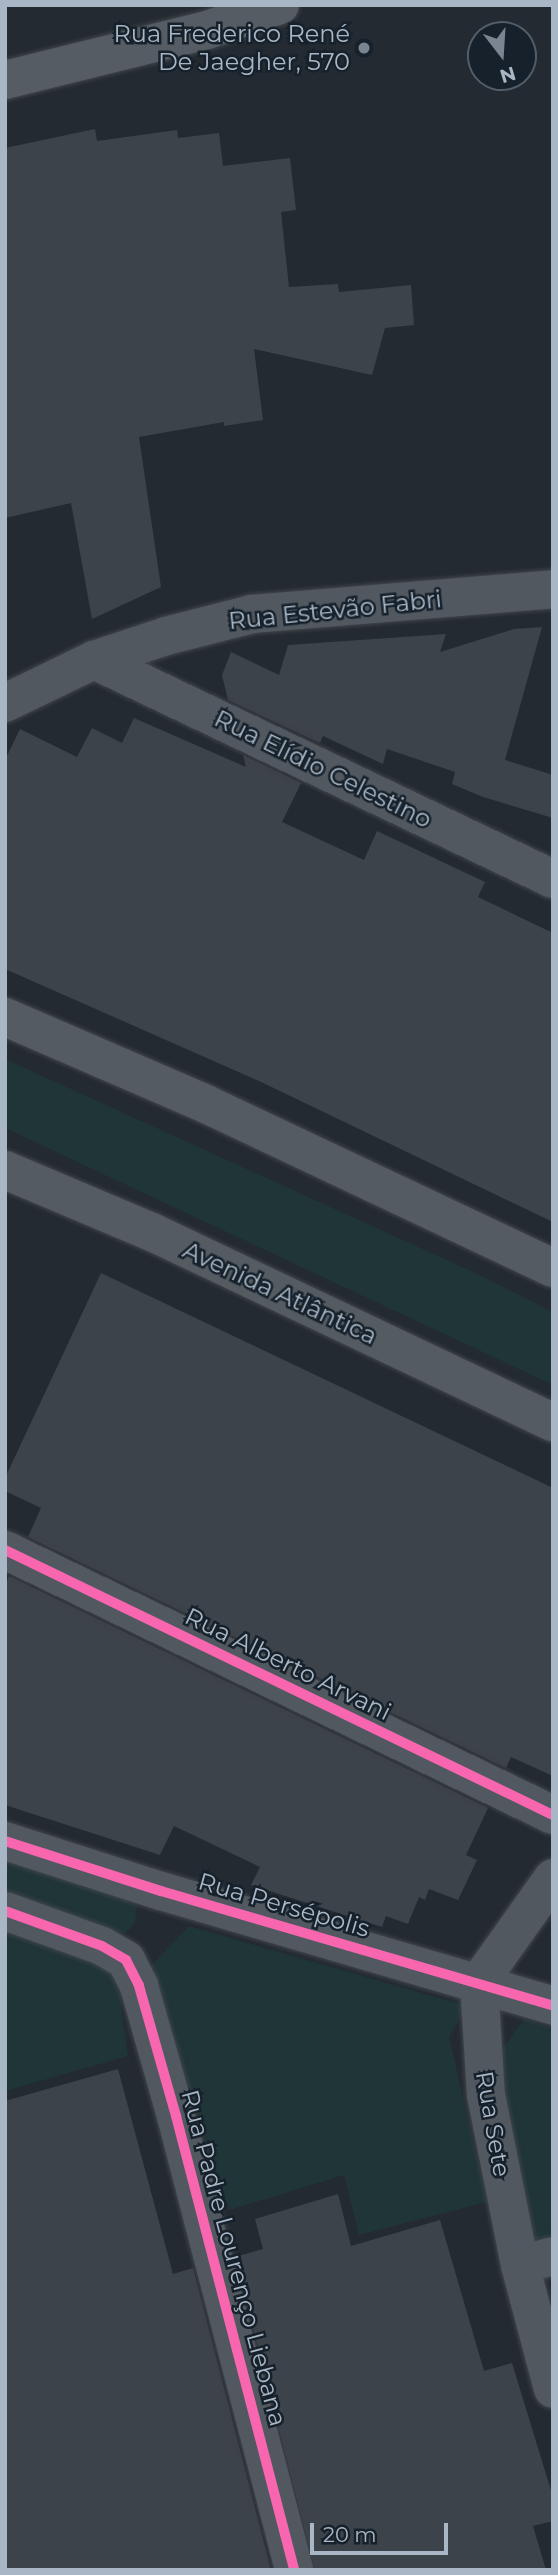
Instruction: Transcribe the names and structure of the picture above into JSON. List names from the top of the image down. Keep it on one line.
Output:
{"streets":{"main road":["Avenida Atlântica"],"street":["Rua Estevão Fabri","Rua Elídio Celestino","Rua Alberto Arvani","Rua Persépolis","Rua Sete","Rua Padre Lourenço Liebana"]},"crossings":[["Rua Estevão Fabri","Rua Elídio Celestino"],["Rua Persépolis","Rua Sete"]],"places":["Rua Frederico René De Jaegher, 570"],"scale_bar":"20 m","north":"bottom"}
